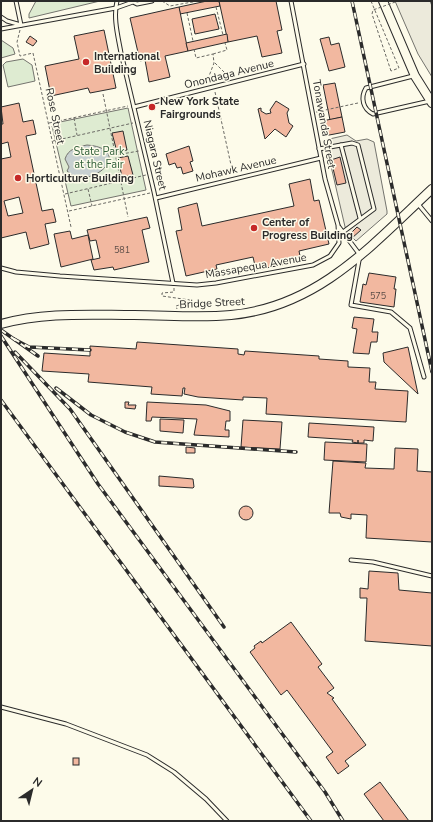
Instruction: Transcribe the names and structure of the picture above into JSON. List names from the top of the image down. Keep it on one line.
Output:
{"streets":{"main road":["Bridge Street"],"lane":["Onondaga Avenue","Tonawanda Street","Niagara Street","Mohawk Avenue","Massapequa Avenue"],"path":["Rose Street"]},"crossings":[["Onondaga Avenue","Tonawanda Street"],["Onondaga Avenue","Niagara Street"],["Tonawanda Street","Mohawk Avenue"],["Tonawanda Street","Massapequa Avenue"],["Niagara Street","Mohawk Avenue"],["Niagara Street","Massapequa Avenue"]],"parks":["State Park at the Fair"],"places":["International Building","New York State Fairgrounds","Horticulture Building","Center of Progress Building"],"house_numbers":["581","575"],"north":"top right"}
